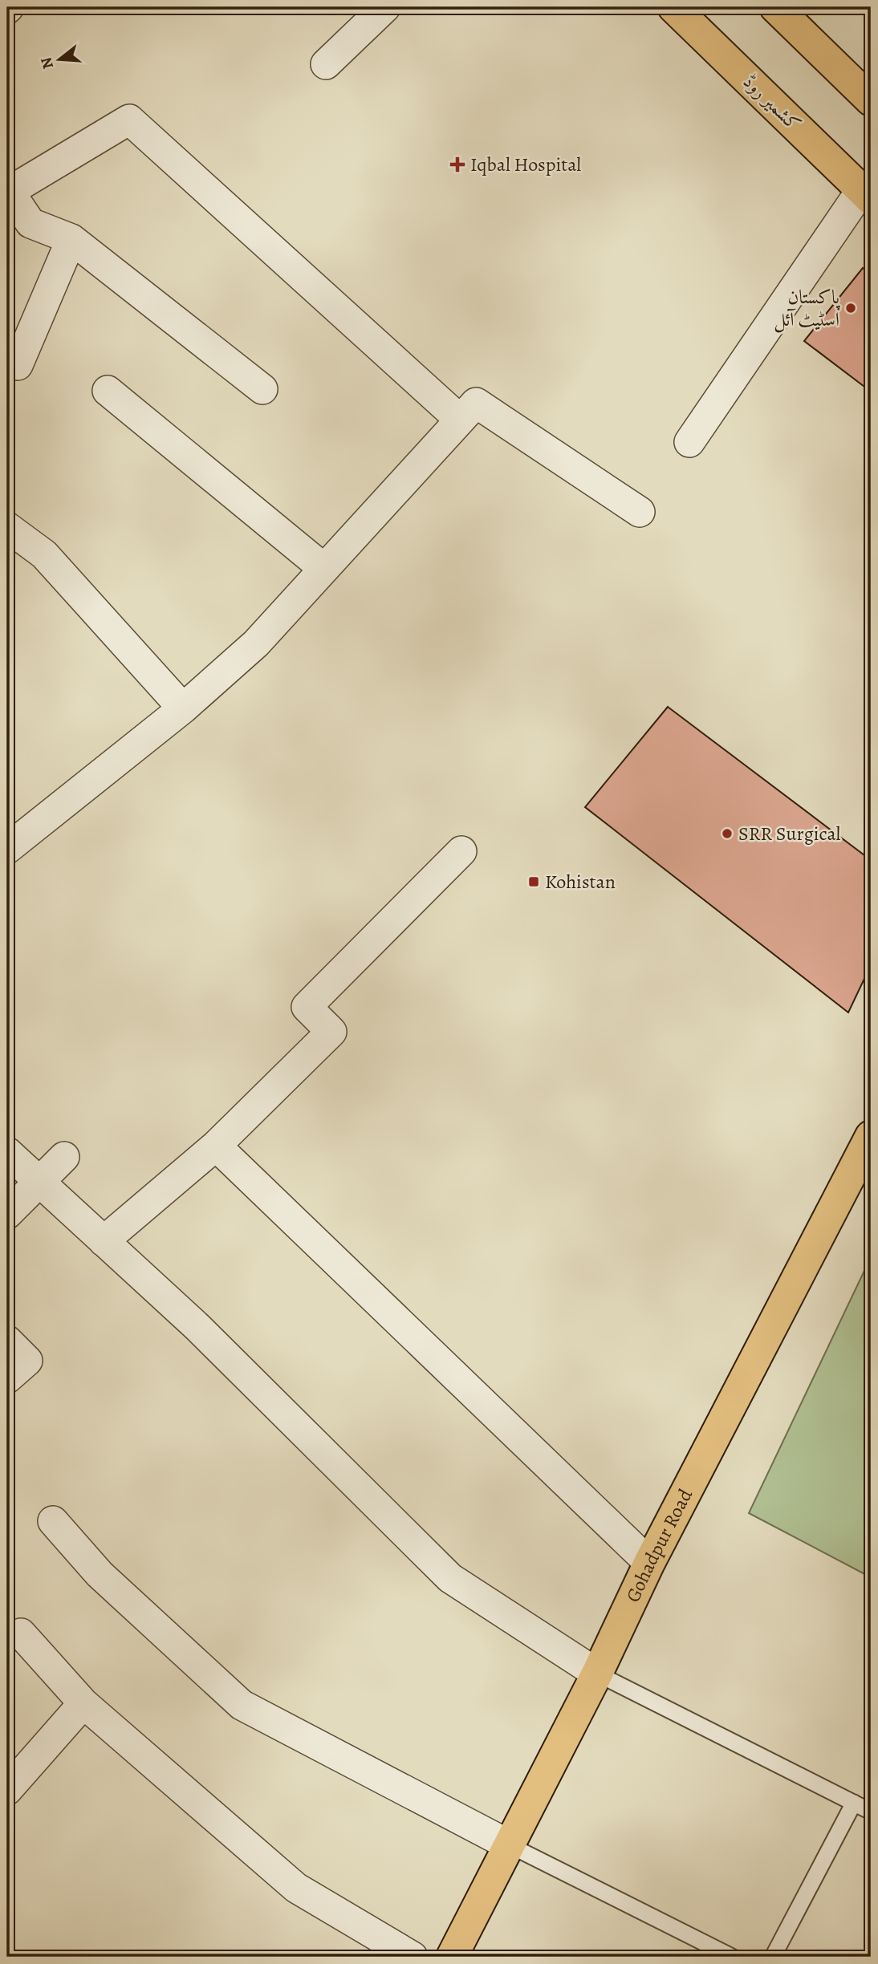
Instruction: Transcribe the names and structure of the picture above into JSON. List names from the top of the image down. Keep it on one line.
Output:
{"streets":{"main road":["کشمیر روڈ","Gohadpur Road"]},"places":{"health":["Iqbal Hospital"],"other":["پاکستان اسٹیٹ آئل","SRR Surgical"],"transit":["Kohistan"]},"north":"left"}
